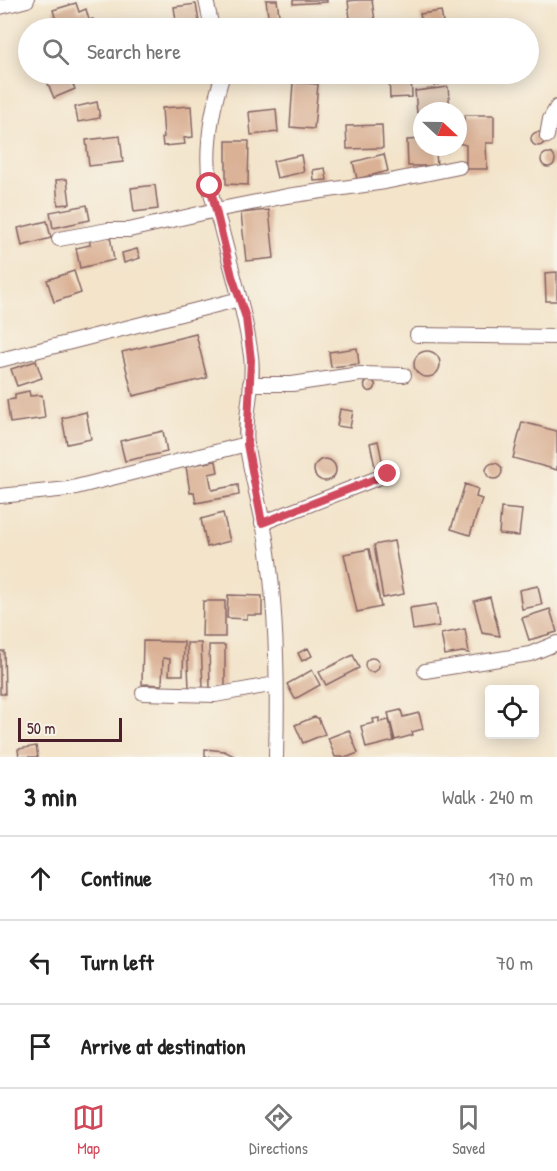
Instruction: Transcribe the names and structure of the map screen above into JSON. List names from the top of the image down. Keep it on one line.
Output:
{"scale_bar":"50 m","north":"right","page":{"search":"Search here","scale":"50 m","heading":["3 min","Walk · 240 m"],"list":[["Continue","170 m"],["Turn left","70 m"],"Arrive at destination"],"nav":["Map","Directions","Saved"]}}
